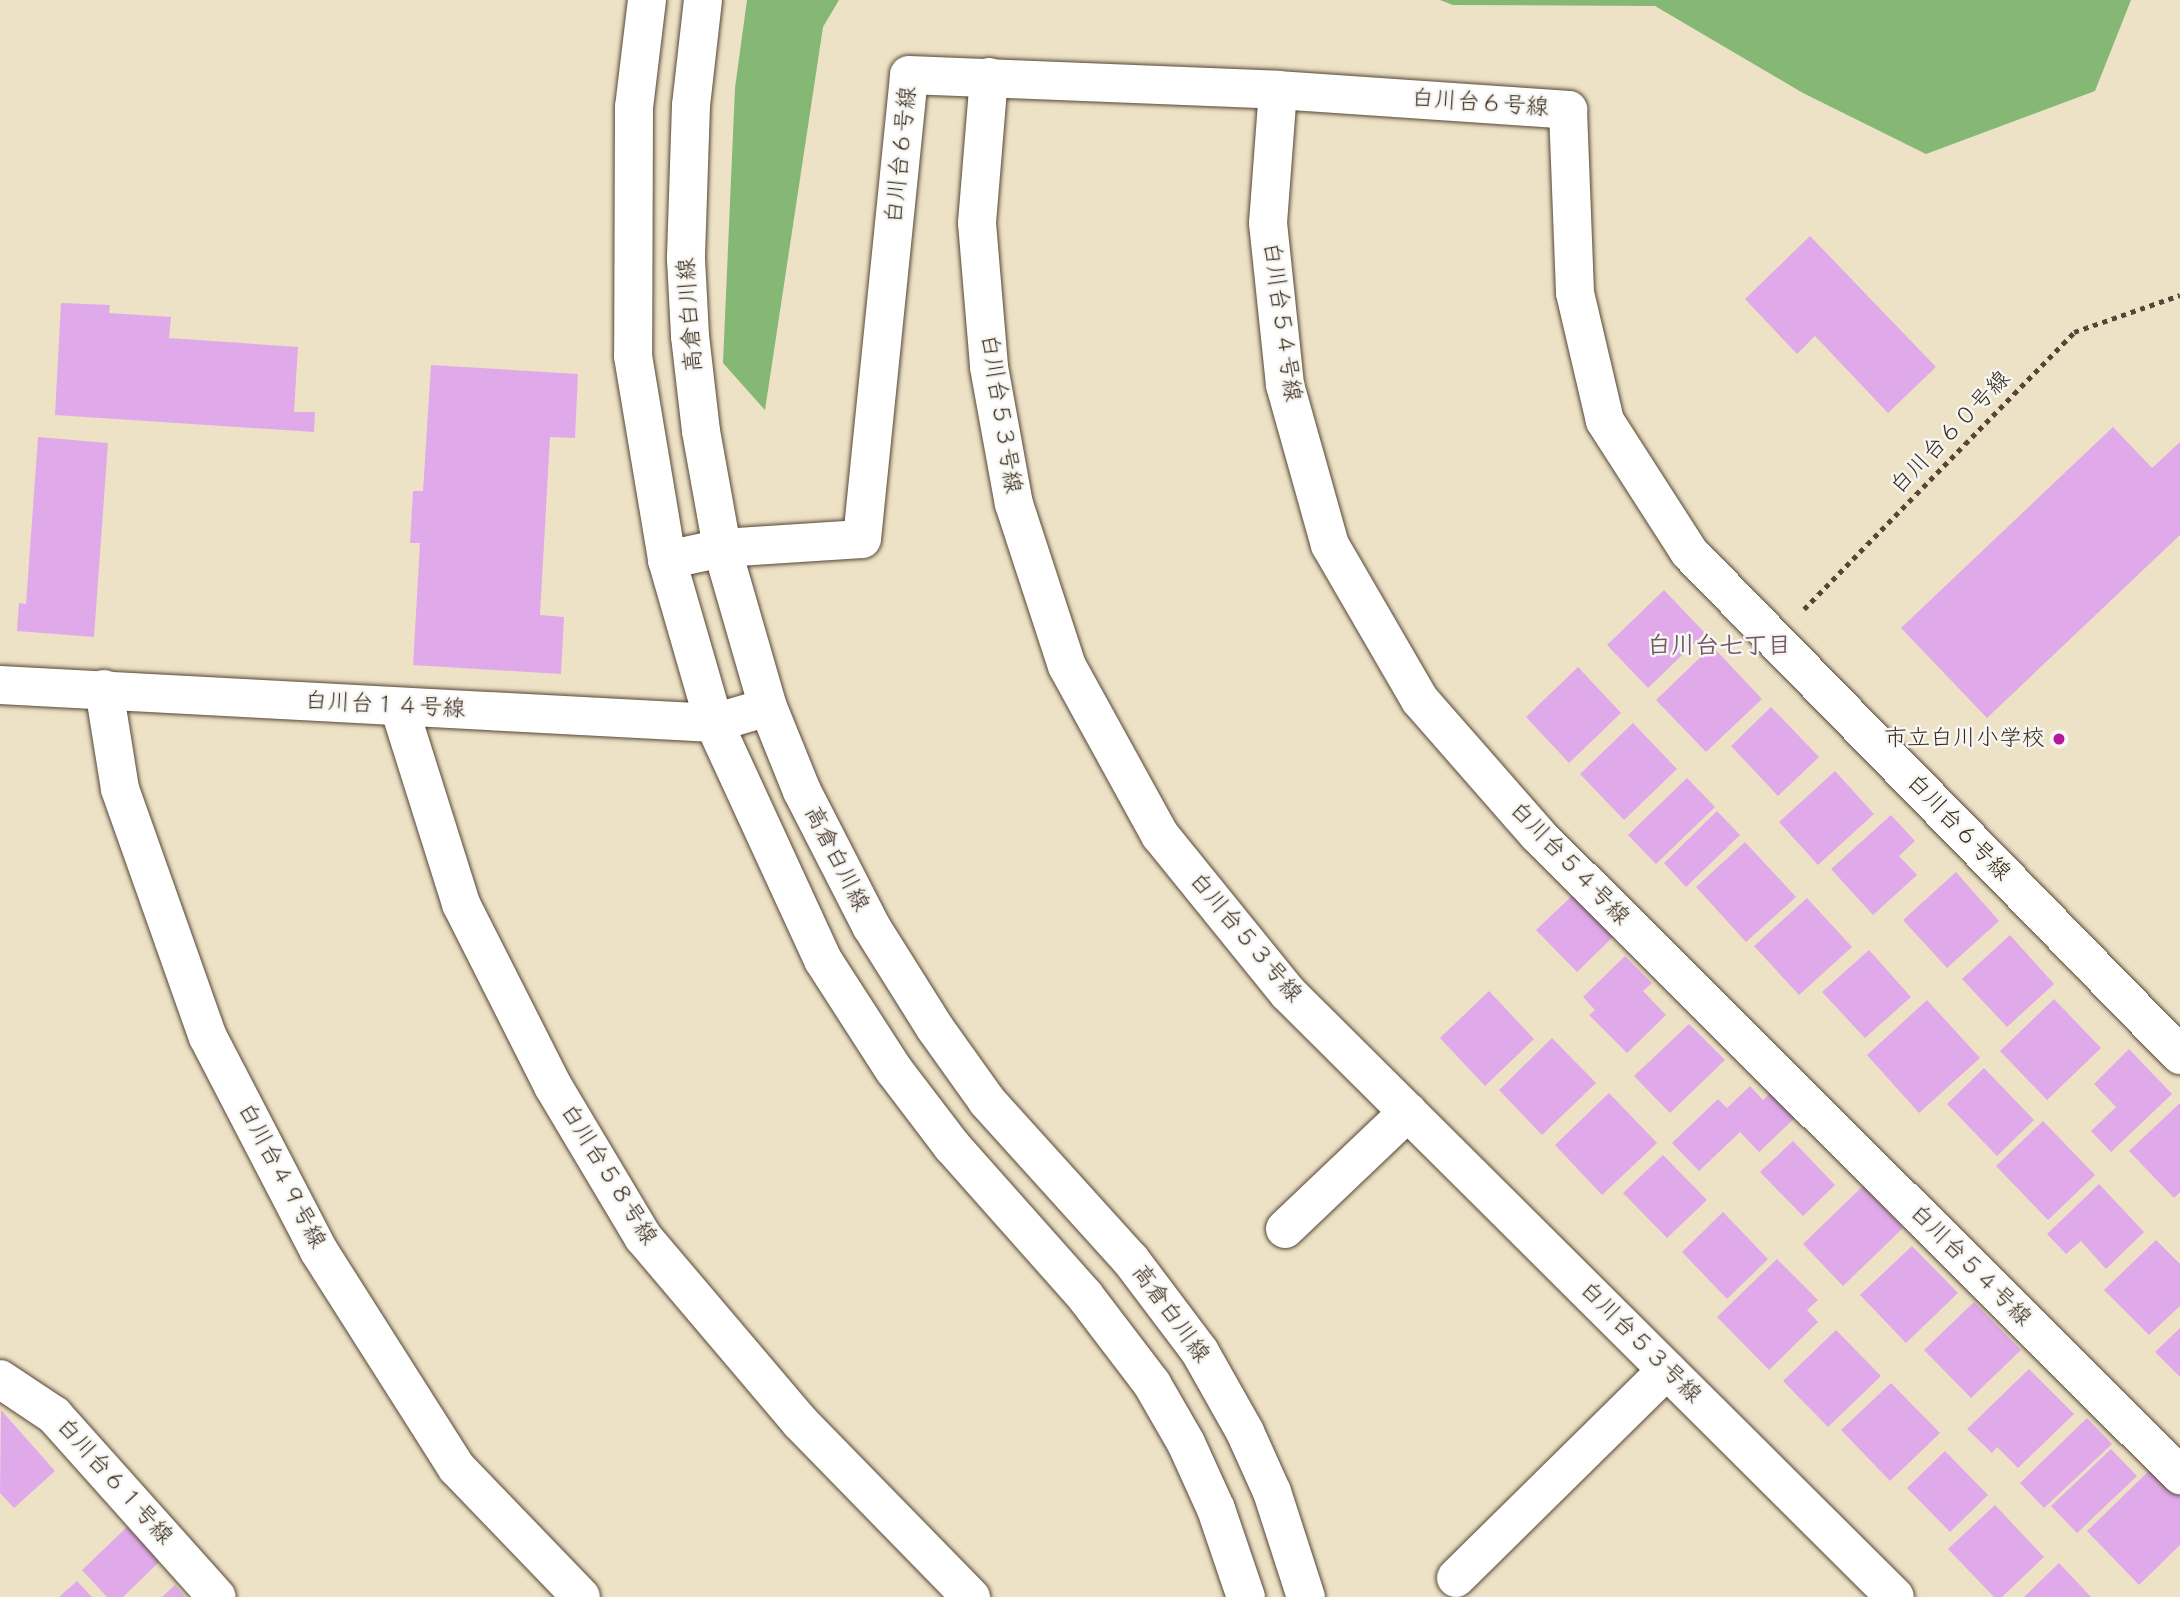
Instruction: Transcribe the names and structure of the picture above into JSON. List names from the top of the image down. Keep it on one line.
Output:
{"streets":{"street":["白川台６号線","高倉白川線","白川台５４号線","白川台５３号線","白川台１４号線","白川台５８号線","白川台４９号線","白川台６１号線"],"path":["白川台６０号線"]},"crossings":[["白川台６号線","高倉白川線"],["白川台６号線","白川台５４号線"],["白川台６号線","白川台５３号線"],["白川台６号線","白川台６０号線"],["高倉白川線","白川台１４号線"],["白川台１４号線","白川台５８号線"],["白川台１４号線","白川台４９号線"]],"districts":["白川台七丁目"],"places":["市立白川小学校"]}
